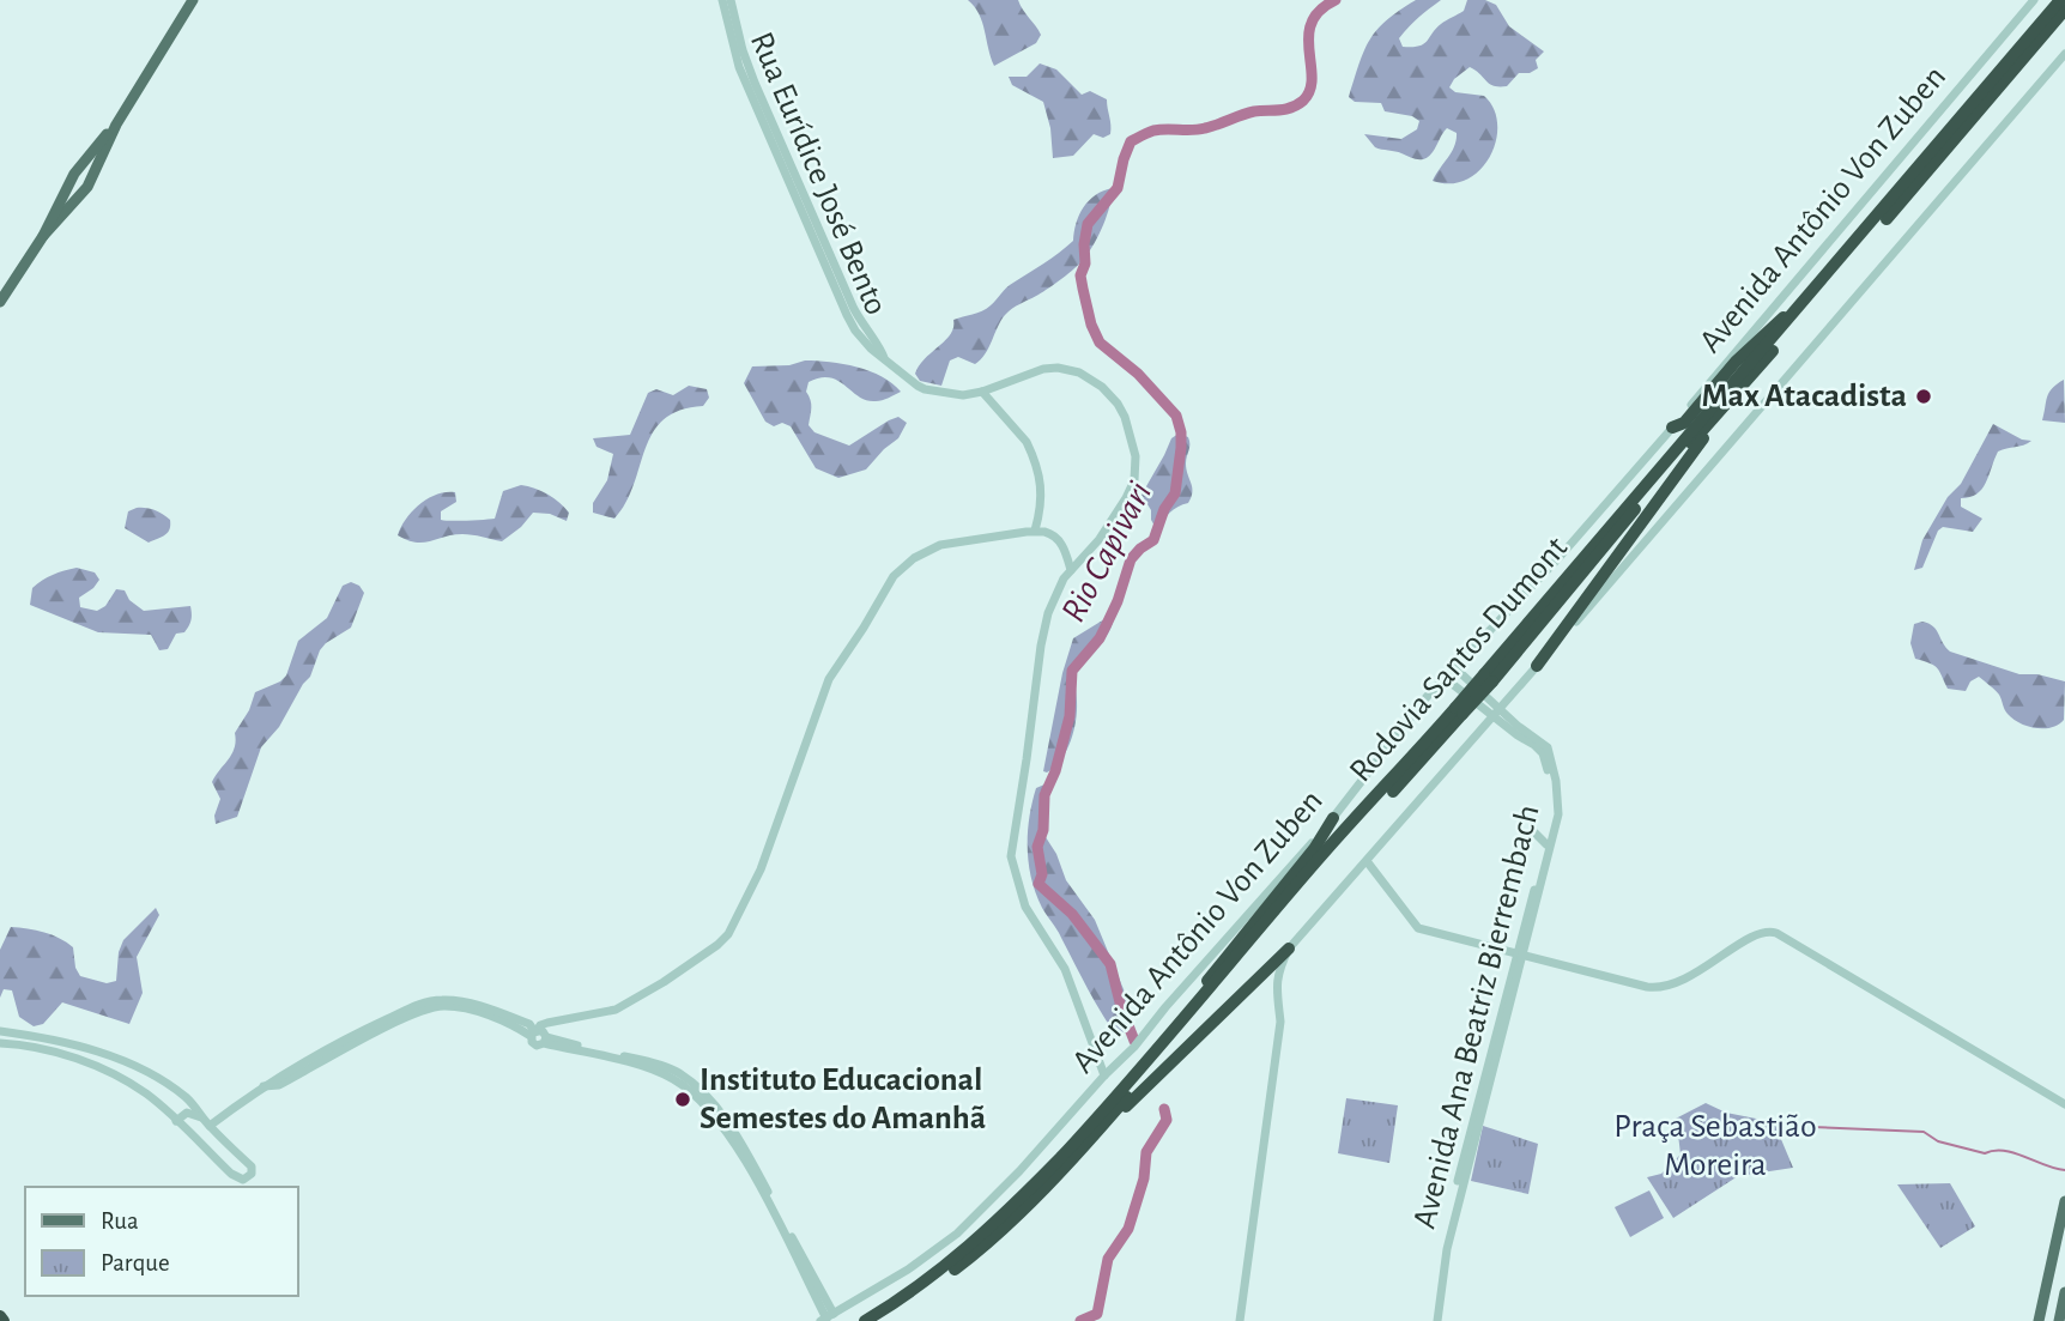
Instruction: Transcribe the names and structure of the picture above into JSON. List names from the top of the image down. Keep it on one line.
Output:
{"streets":{"highway":["Rodovia Santos Dumont"],"street":["Rua Eurídice José Bento","Avenida Antônio Von Zuben","Avenida Ana Beatriz Bierrembach"]},"crossings":[["Avenida Antônio Von Zuben","Avenida Ana Beatriz Bierrembach"]],"water":["Rio Capivari"],"parks":["Praça Sebastião Moreira"],"places":["Max Atacadista","Instituto Educacional Semestes do Amanhã"],"legend":["Rua","Parque"]}
